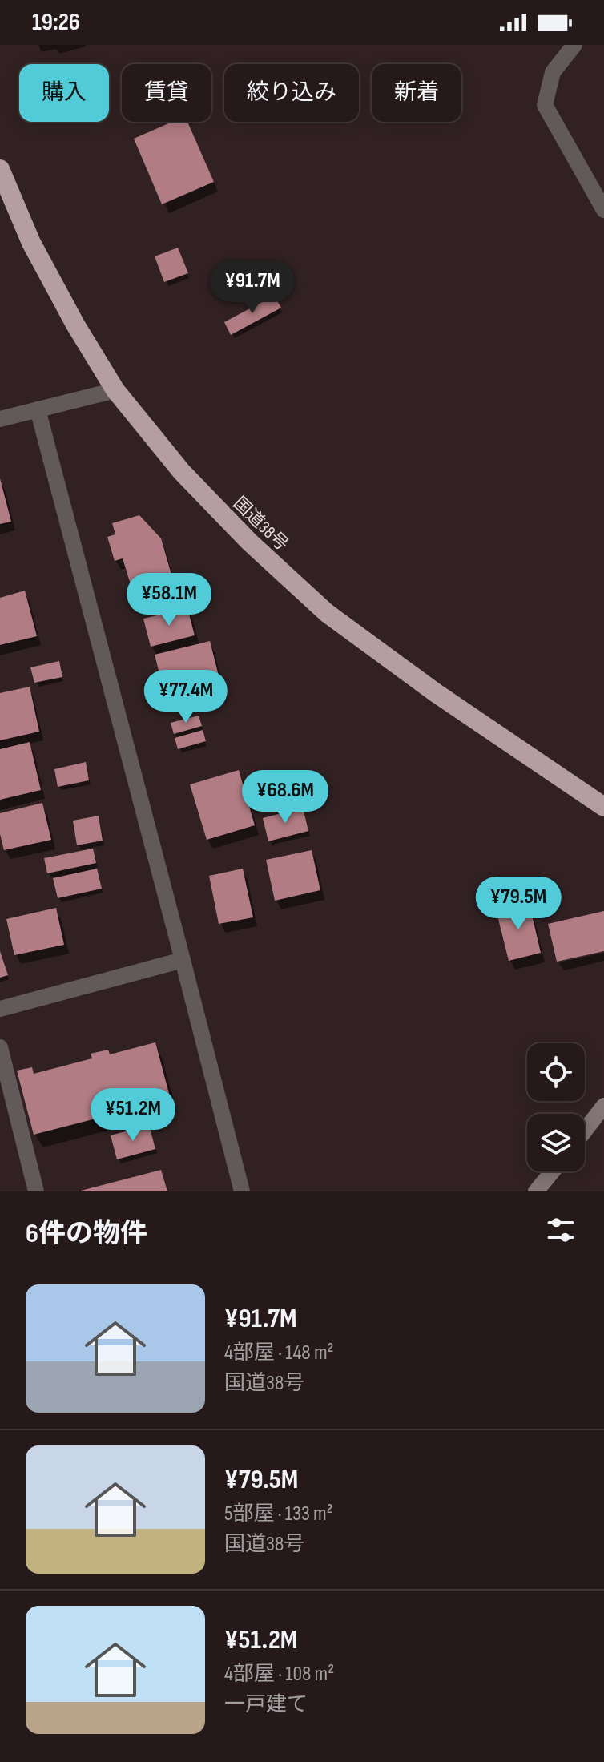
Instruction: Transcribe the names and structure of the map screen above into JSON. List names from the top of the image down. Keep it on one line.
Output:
{"streets":{"highway":["国道38号"]},"page":{"status":"19:26","chip":["購入","賃貸","絞り込み","新着"],"price":["¥91.7M","¥58.1M","¥77.4M","¥68.6M","¥79.5M","¥51.2M"],"heading":"6件の物件","list":[{"name":"¥91.7M","note":"4部屋 · 148 m² · 国道38号"},{"name":"¥79.5M","note":"5部屋 · 133 m² · 国道38号"},{"name":"¥51.2M","note":"4部屋 · 108 m² · 一戸建て"}]}}
